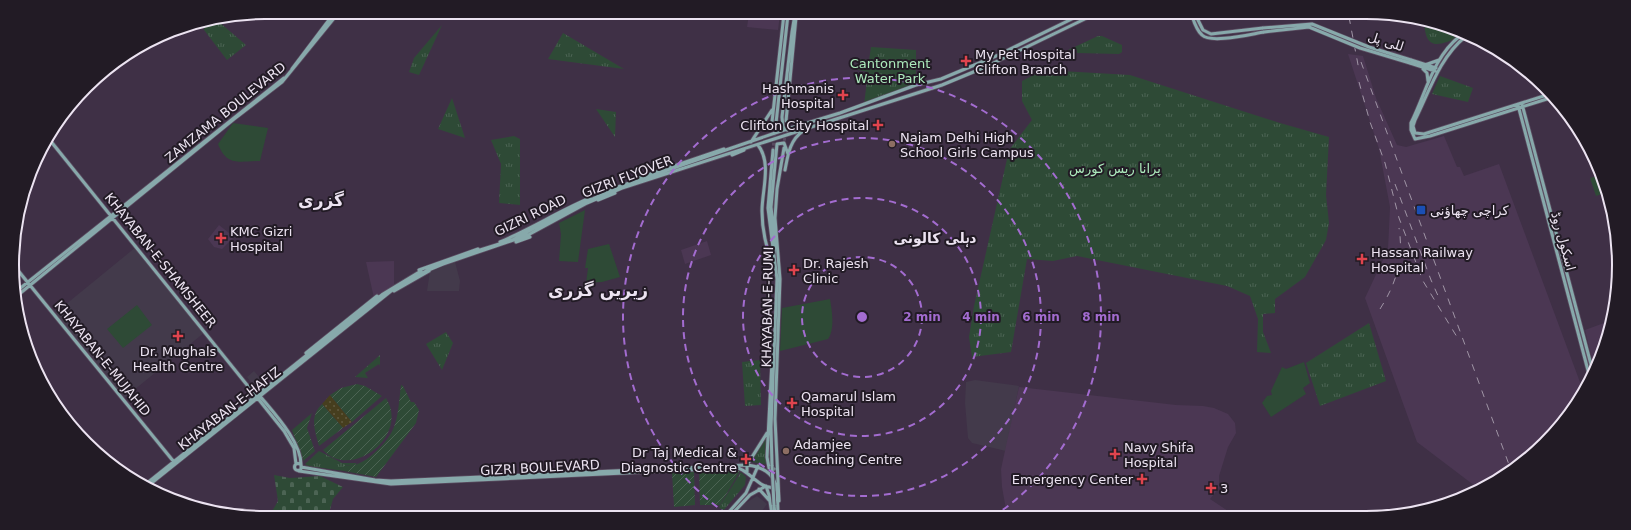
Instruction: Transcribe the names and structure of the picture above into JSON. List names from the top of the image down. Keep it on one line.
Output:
{"streets":{"main road":["للی پل","ZAMZAMA BOULEVARD","GIZRI FLYOVER","GIZRI ROAD","اسکول روڈ","KHAYABAN-E-SHAMSHEER","KHAYABAN-E-RUMI","KHAYABAN-E-MUJAHID","KHAYABAN-E-HAFIZ","GIZRI BOULEVARD"]},"crossings":[["ZAMZAMA BOULEVARD","KHAYABAN-E-SHAMSHEER"],["GIZRI FLYOVER","GIZRI ROAD"],["GIZRI FLYOVER","KHAYABAN-E-HAFIZ"],["GIZRI ROAD","KHAYABAN-E-HAFIZ"],["KHAYABAN-E-SHAMSHEER","KHAYABAN-E-HAFIZ"],["KHAYABAN-E-MUJAHID","KHAYABAN-E-HAFIZ"]],"districts":["گزری","دہلی کالونی","زیریں گزری"],"parks":["Cantonment Water Park","پرانا ریس کورس"],"places":{"health":["My Pet Hospital Clifton Branch","Hashmanis Hospital","Clifton City Hospital","KMC Gizri Hospital","Hassan Railway Hospital","Dr. Rajesh Clinic","Dr. Mughals Health Centre","Qamarul Islam Hospital","Navy Shifa Hospital","Dr Taj Medical & Diagnostic Centre","Emergency Center","3"],"other":["Najam Delhi High School Girls Campus","Adamjee Coaching Centre"],"transit":["کراچی چھاؤنی"]},"rings":["2 min","4 min","6 min","8 min"]}
